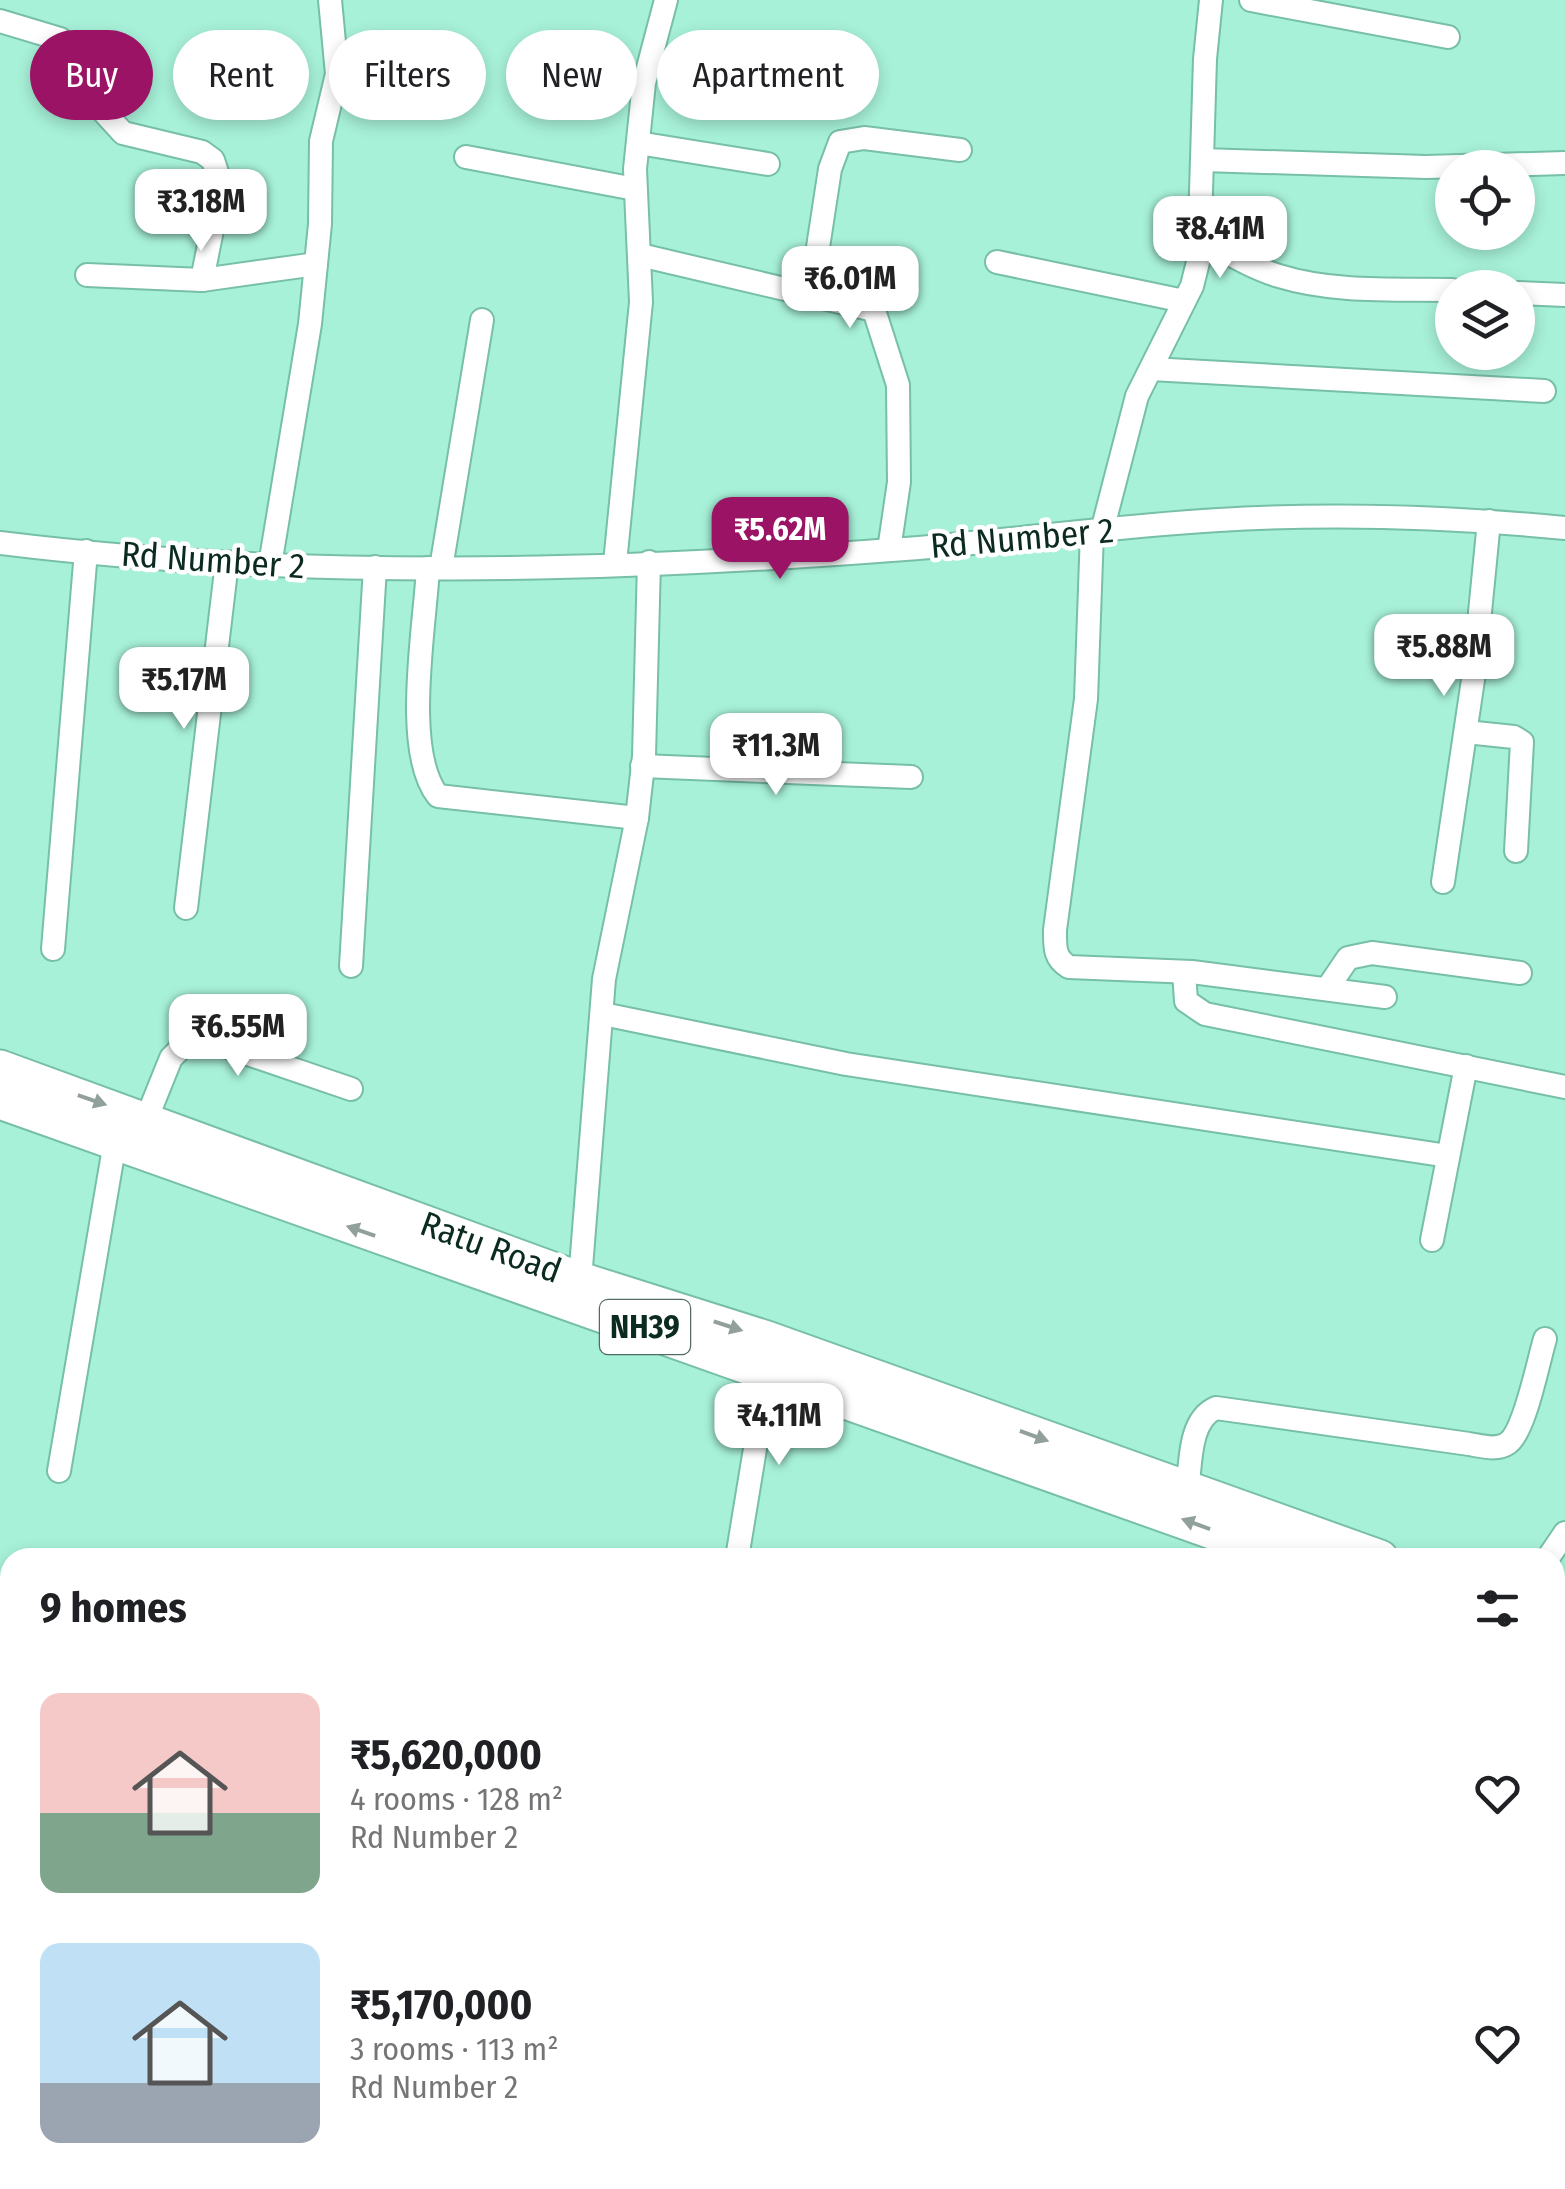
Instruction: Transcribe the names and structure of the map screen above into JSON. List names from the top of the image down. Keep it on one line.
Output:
{"streets":{"main road":["Ratu Road","NH39"],"street":["Rd Number 2"]},"page":{"chip":["Buy","Rent","Filters","New","Apartment"],"price":["₹3.18M","₹8.41M","₹6.01M","₹5.62M","₹5.88M","₹5.17M","₹11.3M","₹6.55M","₹4.11M"],"heading":"9 homes","list":[{"name":"₹5,620,000","note":"4 rooms · 128 m² · Rd Number 2"},{"name":"₹5,170,000","note":"3 rooms · 113 m² · Rd Number 2"}]}}
